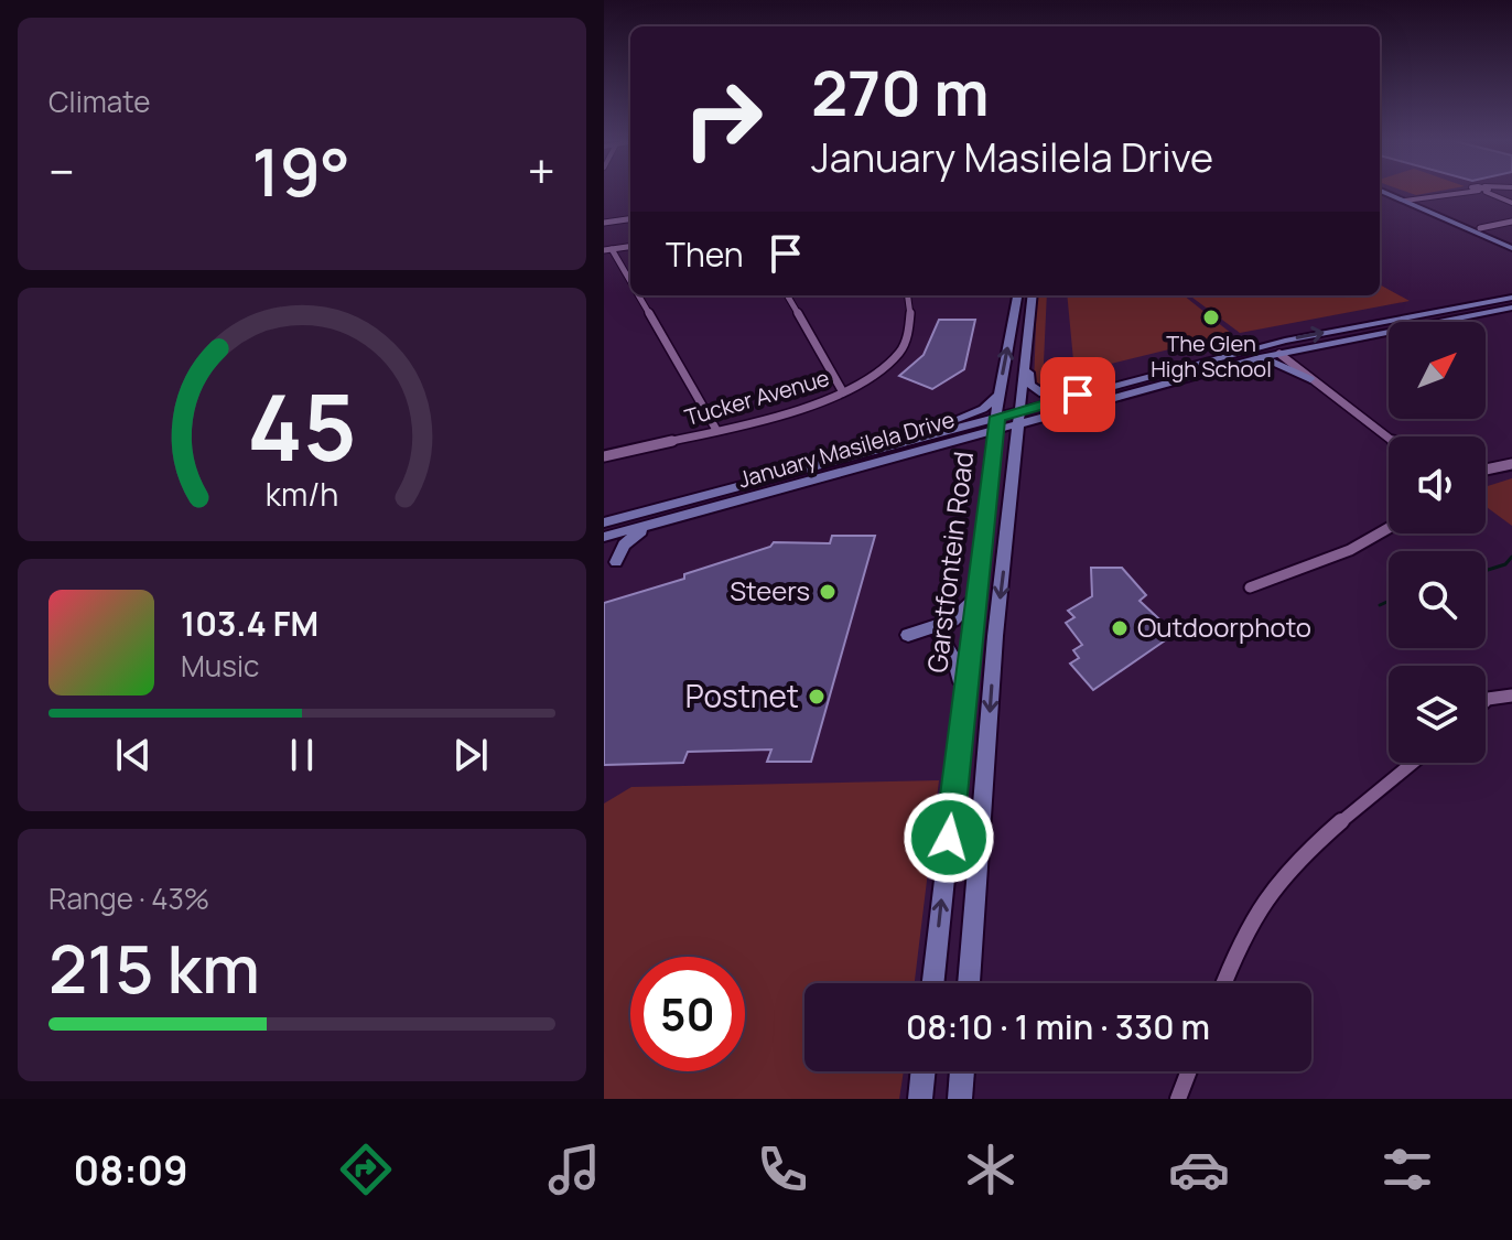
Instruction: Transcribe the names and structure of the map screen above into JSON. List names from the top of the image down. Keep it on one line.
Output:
{"streets":{"main road":["January Masilela Drive","Garstfontein Road"],"street":["Tucker Avenue"]},"crossings":[["January Masilela Drive","Garstfontein Road"]],"places":["The Glen High School","Steers","Outdoorphoto","Postnet"],"north":"top right","page":{"tile":["Climate",["Range · 43%","215 km"]],"turn":["270 m","January Masilela Drive"],"heat":["−","19°","+"],"then":"Then","song":["103.4 FM","Music"],"limit":"50","trip":"08:10 · 1 min · 330 m","tabs":"08:09","gauge":["45","km/h"]}}
